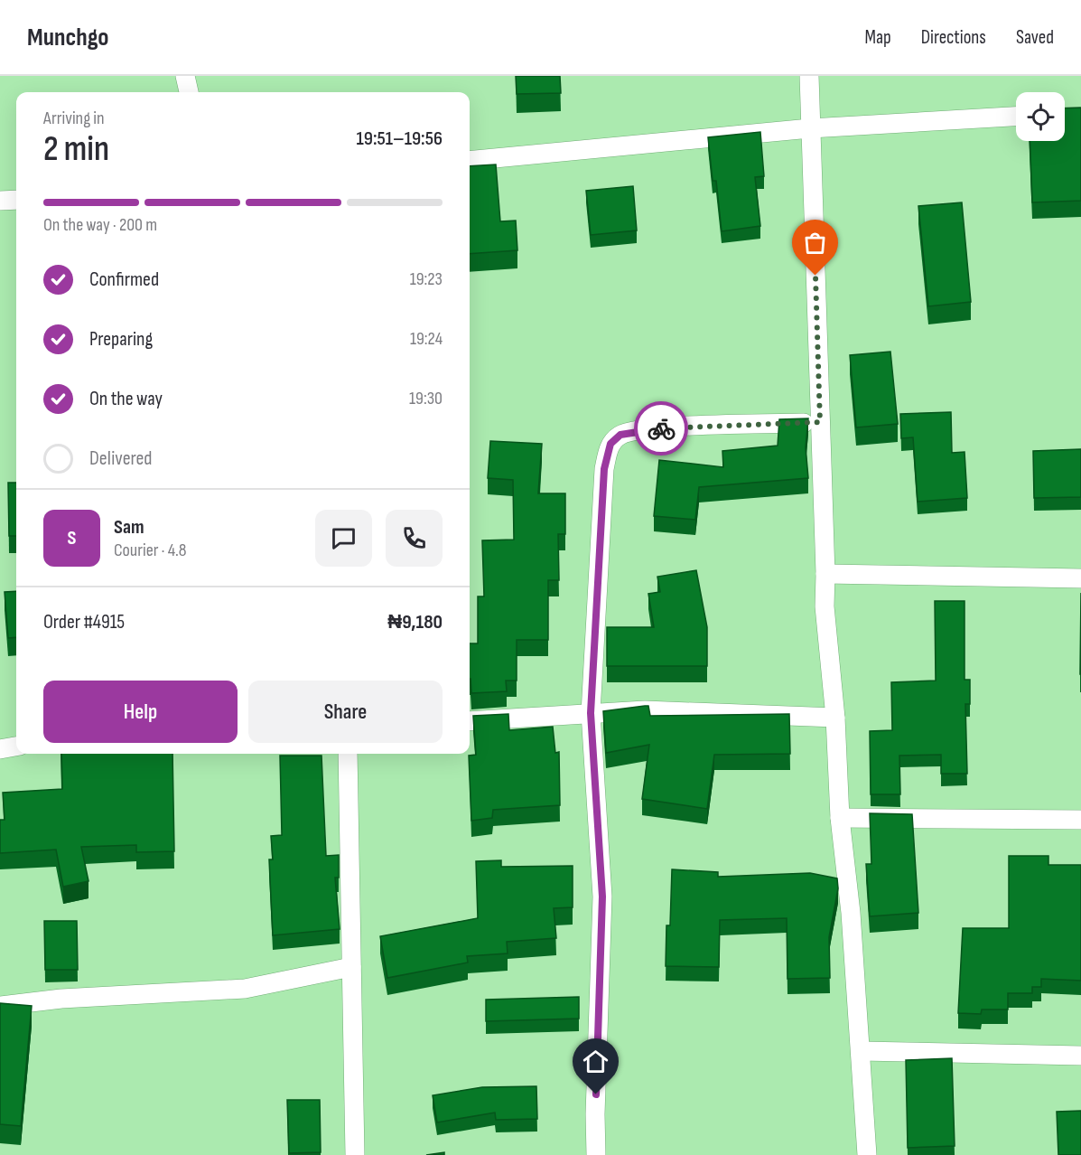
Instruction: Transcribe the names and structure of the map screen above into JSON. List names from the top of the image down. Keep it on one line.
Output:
{"page":{"header":"Munchgo","nav":["Map","Directions","Saved"],"heading":["2 min","Arriving in","19:51–19:56"],"panel":["Sam","Courier · 4.8","Order #4915","₦9,180"],"bar":"On the way · 200 m","list":[["Confirmed","19:23"],["Preparing","19:24"],["On the way","19:30"],"Delivered"],"round":"S","buttons":["Help","Share"]}}
